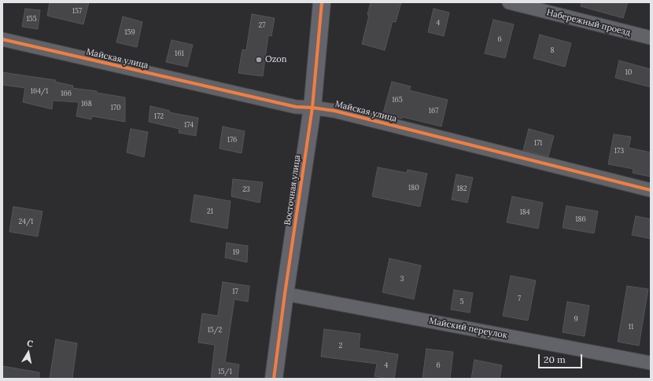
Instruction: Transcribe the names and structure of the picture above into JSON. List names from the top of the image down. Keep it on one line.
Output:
{"streets":{"street":["Набережный проезд","Майская улица","Восточная улица","Майский переулок"]},"crossings":[["Майская улица","Восточная улица"],["Восточная улица","Майский переулок"]],"places":["Ozon"],"house_numbers":["157","155","4","27","159","6","8","161","10","164/1","166","165","168","170","167","172","174","176","171","173","180","182","23","21","184","186","24/1","19","3","17","7","5","9","11","15/2","2","4","6","15/1"],"scale_bar":"20 m","north":"top"}
